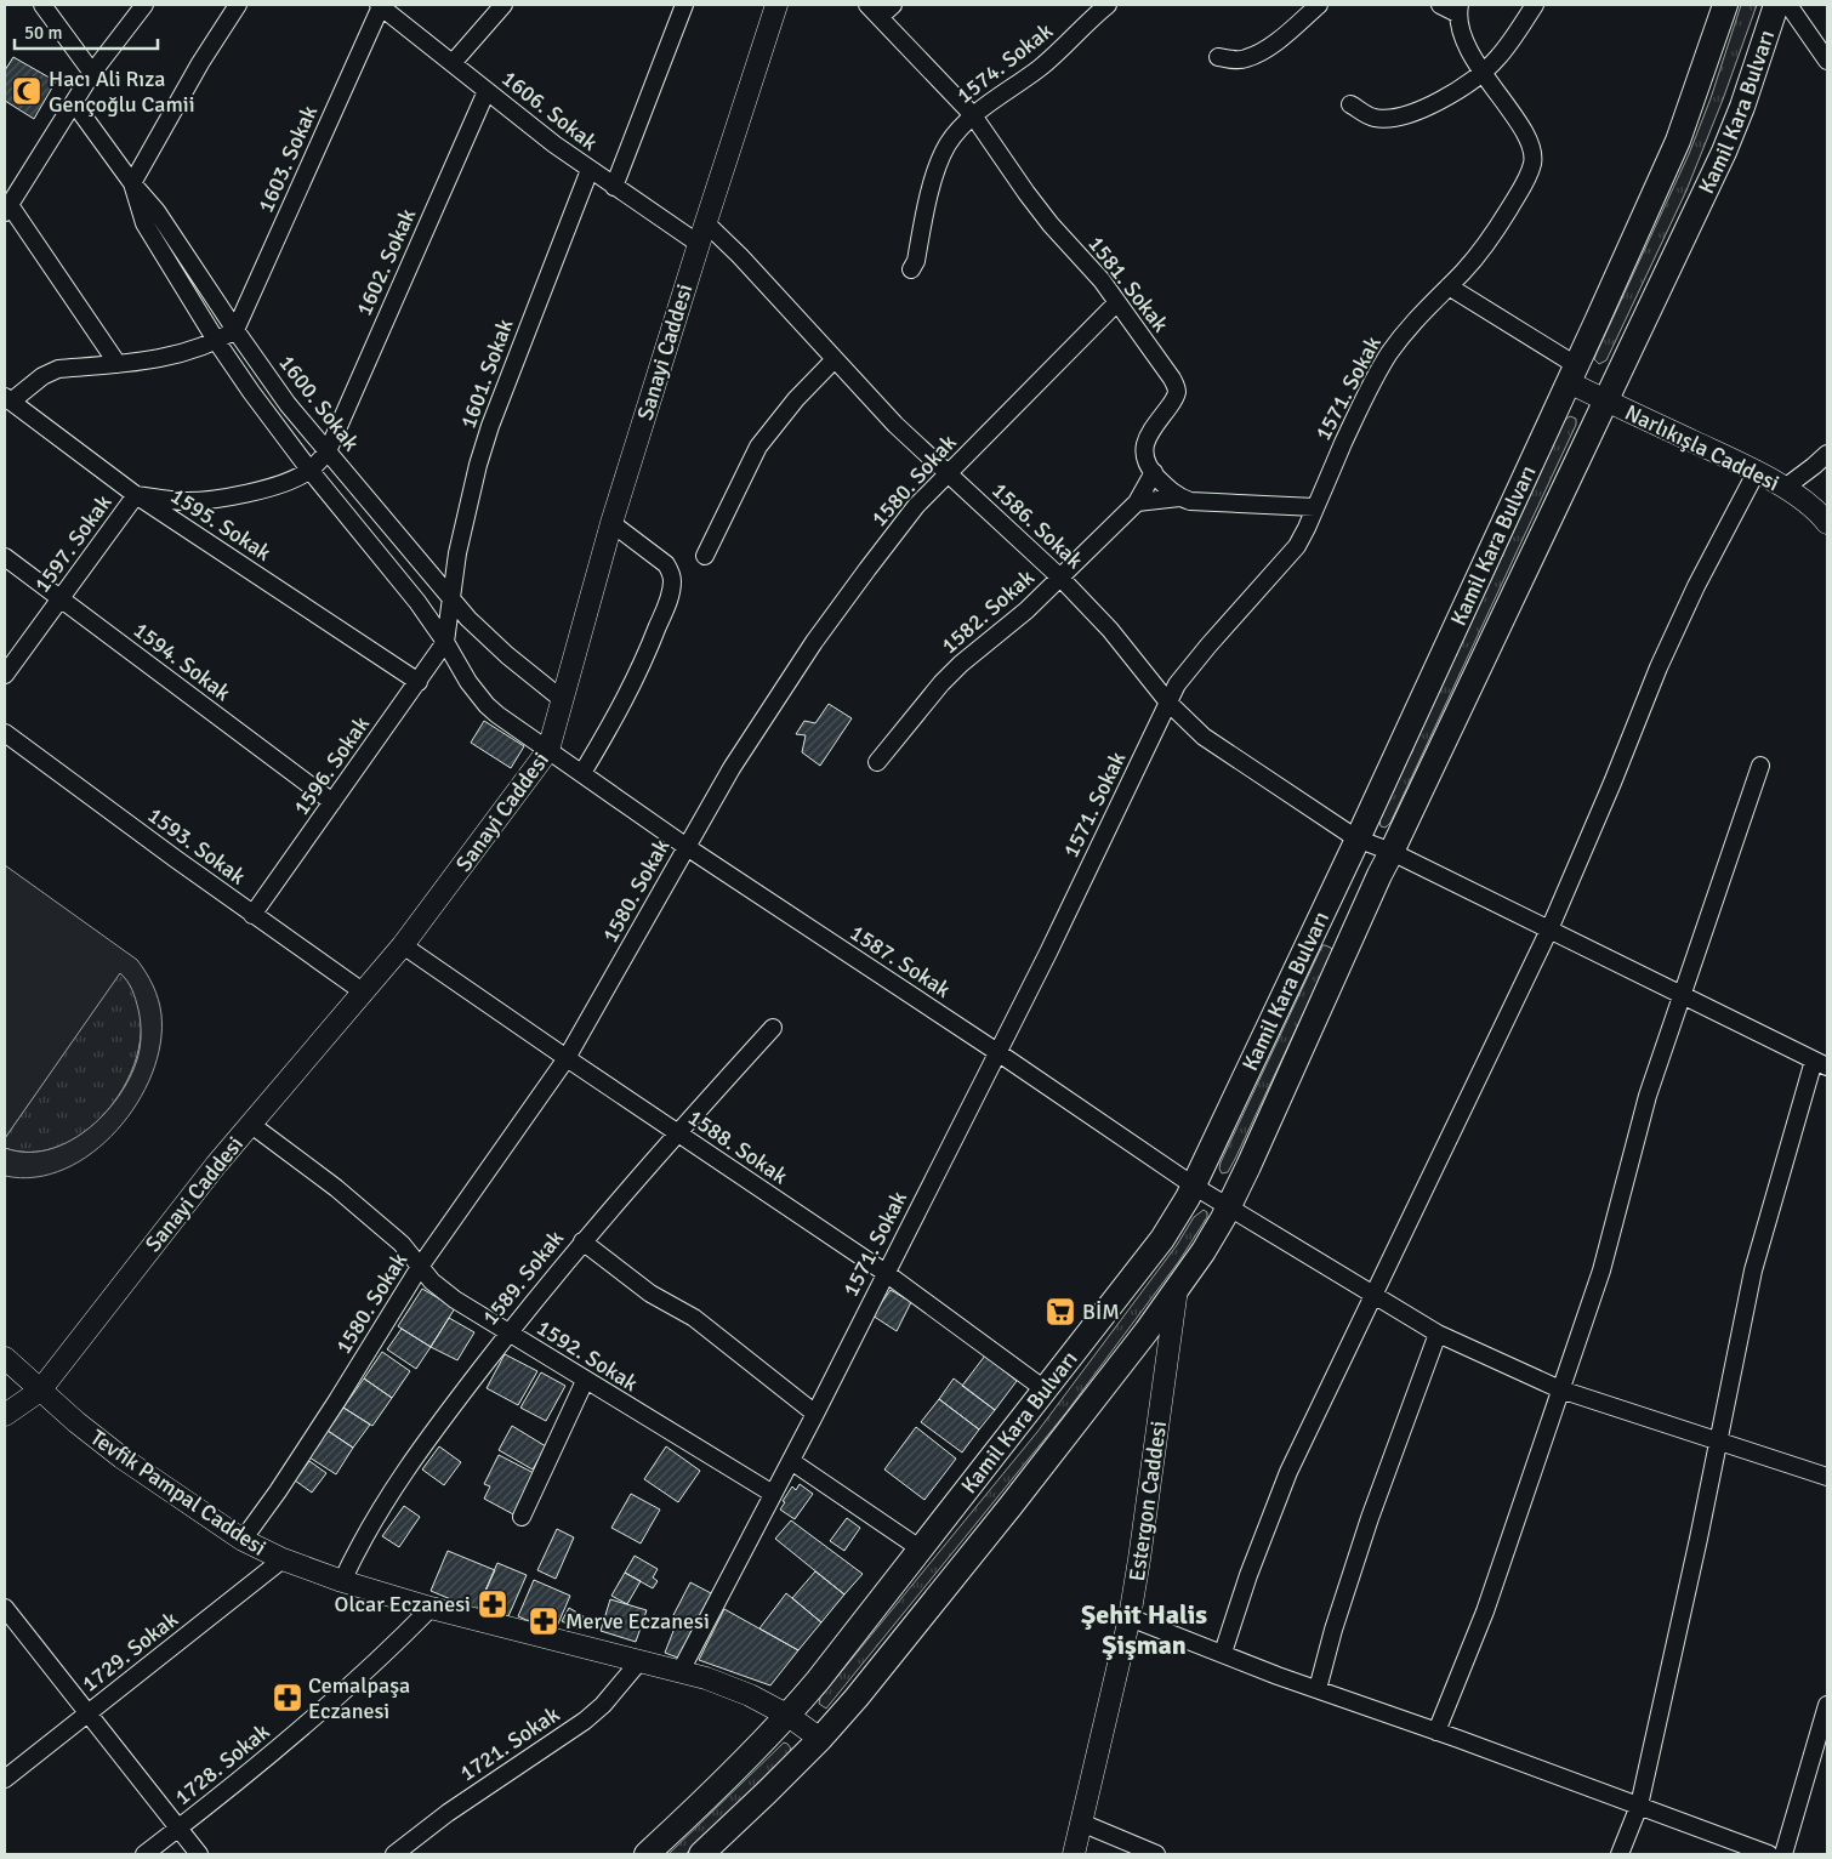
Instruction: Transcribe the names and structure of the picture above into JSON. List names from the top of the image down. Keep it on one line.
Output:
{"streets":{"main road":["Kamil Kara Bulvarı"],"street":["1574. Sokak","1606. Sokak","1603. Sokak","1602. Sokak","1581. Sokak","Sanayi Caddesi","1601. Sokak","1571. Sokak","1600. Sokak","Narlıkışla Caddesi","1580. Sokak","1595. Sokak","1586. Sokak","1597. Sokak","1582. Sokak","1594. Sokak","1596. Sokak","1593. Sokak","1587. Sokak","1588. Sokak","1589. Sokak","1592. Sokak","Tevfik Pampal Caddesi","Estergon Caddesi","1729. Sokak","1721. Sokak","1728. Sokak"]},"crossings":[["1574. Sokak","1581. Sokak"],["1606. Sokak","1603. Sokak"],["1606. Sokak","1602. Sokak"],["1606. Sokak","Sanayi Caddesi"],["1606. Sokak","1601. Sokak"],["Kamil Kara Bulvarı","Narlıkışla Caddesi"],["Kamil Kara Bulvarı","1586. Sokak"],["Kamil Kara Bulvarı","1587. Sokak"],["Kamil Kara Bulvarı","1588. Sokak"],["Kamil Kara Bulvarı","Tevfik Pampal Caddesi"],["Kamil Kara Bulvarı","Estergon Caddesi"],["1603. Sokak","1600. Sokak"],["1602. Sokak","1600. Sokak"],["1602. Sokak","1597. Sokak"],["1581. Sokak","1580. Sokak"],["1581. Sokak","1582. Sokak"],["Sanayi Caddesi","1600. Sokak"],["Sanayi Caddesi","1586. Sokak"],["Sanayi Caddesi","1593. Sokak"],["Sanayi Caddesi","1587. Sokak"],["Sanayi Caddesi","1588. Sokak"],["Sanayi Caddesi","1592. Sokak"],["Sanayi Caddesi","Tevfik Pampal Caddesi"],["1601. Sokak","1600. Sokak"],["1601. Sokak","1596. Sokak"],["1601. Sokak","1587. Sokak"],["1571. Sokak","1586. Sokak"],["1571. Sokak","1587. Sokak"],["1571. Sokak","1588. Sokak"],["1571. Sokak","1592. Sokak"],["1571. Sokak","Tevfik Pampal Caddesi"],["1600. Sokak","1597. Sokak"],["1600. Sokak","1587. Sokak"],["1580. Sokak","1586. Sokak"],["1580. Sokak","1587. Sokak"],["1580. Sokak","1588. Sokak"],["1580. Sokak","1592. Sokak"],["1580. Sokak","Tevfik Pampal Caddesi"],["1595. Sokak","1597. Sokak"],["1595. Sokak","1596. Sokak"],["1586. Sokak","1582. Sokak"],["1597. Sokak","1594. Sokak"],["1597. Sokak","1587. Sokak"],["1594. Sokak","1596. Sokak"],["1596. Sokak","1593. Sokak"],["1596. Sokak","1587. Sokak"],["1588. Sokak","1589. Sokak"],["1589. Sokak","1592. Sokak"],["1589. Sokak","Tevfik Pampal Caddesi"],["Tevfik Pampal Caddesi","1729. Sokak"],["Tevfik Pampal Caddesi","1721. Sokak"],["Tevfik Pampal Caddesi","1728. Sokak"]],"districts":["Şehit Halis Şişman"],"places":{"mosque":["Hacı Ali Rıza Gençoğlu Camii"],"supermarket":["BİM"],"pharmacy":["Olcar Eczanesi","Merve Eczanesi","Cemalpaşa Eczanesi"]},"scale_bar":"50 m"}
